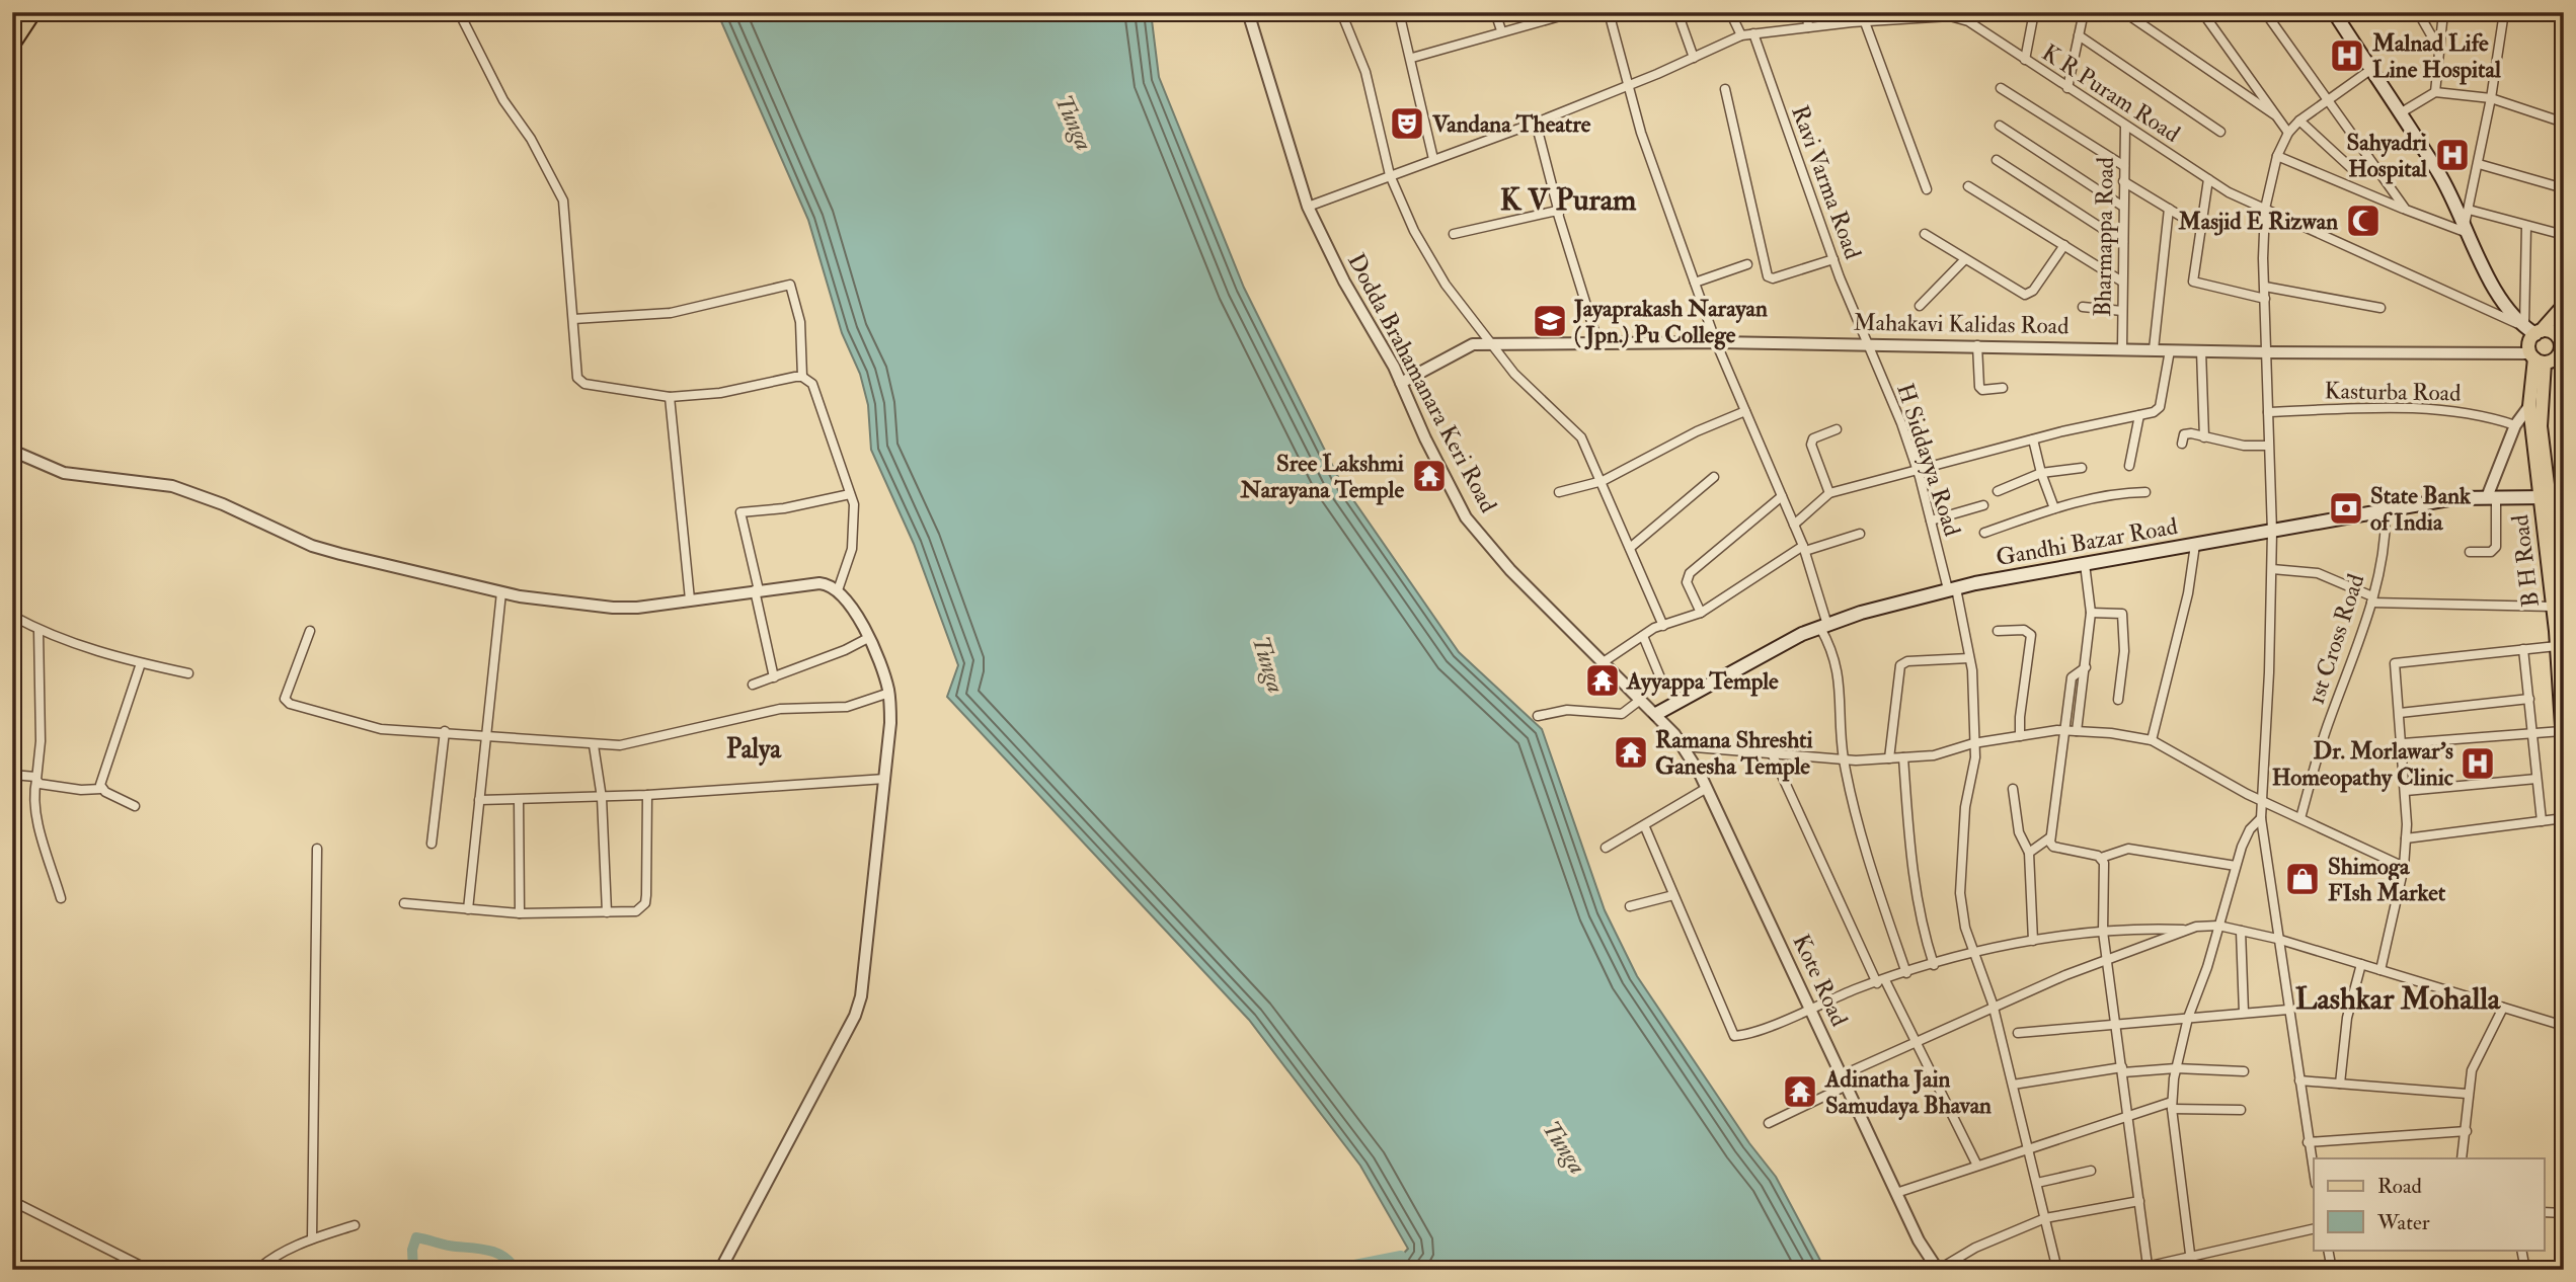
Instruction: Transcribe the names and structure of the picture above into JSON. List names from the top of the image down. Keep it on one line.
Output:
{"streets":{"main road":["Gandhi Bazar Road","B H Road"],"street":["K R Puram Road","Ravi Varma Road","Bharmappa Road","Mahakavi Kalidas Road","Dodda Brahamanara Keri Road","Kasturba Road","H Siddayya Road","1st Cross Road","Kote Road"]},"crossings":[["K R Puram Road","Ravi Varma Road"],["K R Puram Road","Bharmappa Road"],["K R Puram Road","Dodda Brahamanara Keri Road"],["Ravi Varma Road","Mahakavi Kalidas Road"],["Ravi Varma Road","H Siddayya Road"],["Bharmappa Road","Mahakavi Kalidas Road"],["Mahakavi Kalidas Road","Dodda Brahamanara Keri Road"],["Mahakavi Kalidas Road","H Siddayya Road"],["Mahakavi Kalidas Road","B H Road"],["Dodda Brahamanara Keri Road","Gandhi Bazar Road"],["Dodda Brahamanara Keri Road","Kote Road"],["H Siddayya Road","Gandhi Bazar Road"],["Gandhi Bazar Road","B H Road"],["Gandhi Bazar Road","1st Cross Road"],["Gandhi Bazar Road","Kote Road"]],"districts":["K V Puram","Palya","Lashkar Mohalla"],"water":["Tunga"],"places":{"hospital":["Malnad Life Line Hospital","Sahyadri Hospital","Dr. Morlawar's Homeopathy Clinic"],"theatre":["Vandana Theatre"],"mosque":["Masjid E Rizwan"],"school or university":["Jayaprakash Narayan ( Jpn.) Pu College"],"temple":["Sree Lakshmi Narayana Temple","Ayyappa Temple","Ramana Shreshti Ganesha Temple","Adinatha Jain Samudaya Bhavan"],"bank":["State Bank of India"],"shop":["Shimoga FIsh Market"]},"legend":["Road","Water"]}
